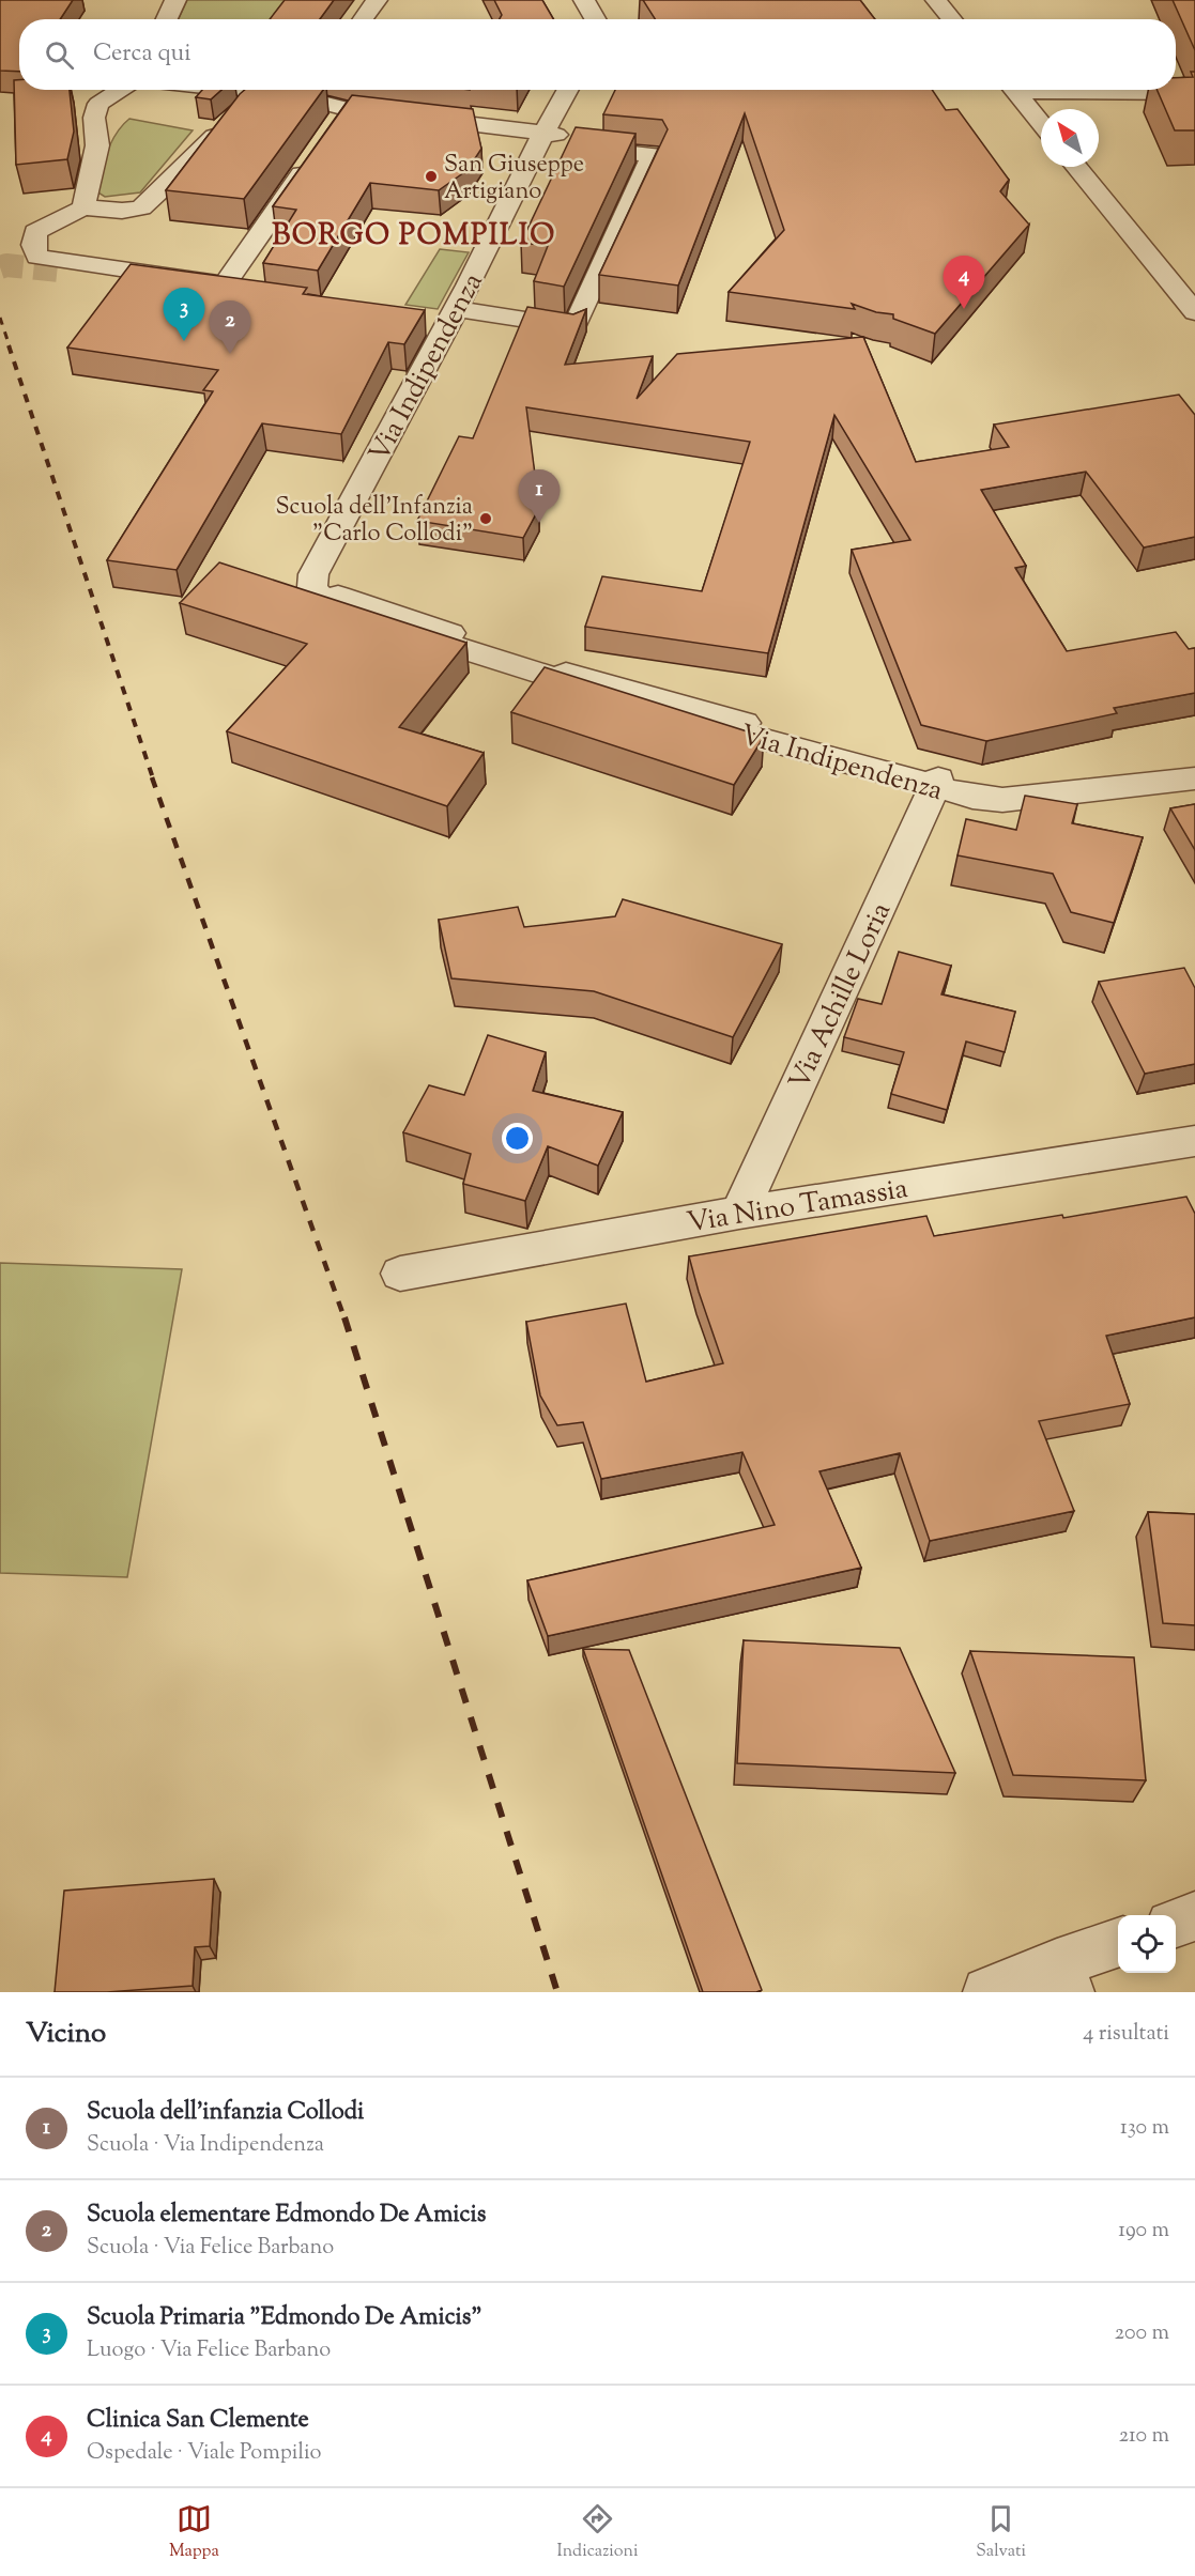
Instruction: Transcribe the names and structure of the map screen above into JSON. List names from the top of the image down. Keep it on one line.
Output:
{"streets":{"street":["Via Indipendenza","Via Achille Loria","Via Nino Tamassia"]},"crossings":[["Via Indipendenza","Via Achille Loria"],["Via Achille Loria","Via Nino Tamassia"]],"districts":["BORGO POMPILIO"],"places":["San Giuseppe Artigiano","Scuola dell'Infanzia \"Carlo Collodi\""],"north":"top left","page":{"search":"Cerca qui","pins":["4","3","2","1"],"heading":["Vicino","4 risultati"],"list":[{"mark":"1","name":"Scuola dell'infanzia Collodi","note":"Scuola · Via Indipendenza","value":"130 m"},{"mark":"2","name":"Scuola elementare Edmondo De Amicis","note":"Scuola · Via Felice Barbano","value":"190 m"},{"mark":"3","name":"Scuola Primaria \"Edmondo De Amicis\"","note":"Luogo · Via Felice Barbano","value":"200 m"},{"mark":"4","name":"Clinica San Clemente","note":"Ospedale · Viale Pompilio","value":"210 m"}],"nav":["Mappa","Indicazioni","Salvati"]}}
